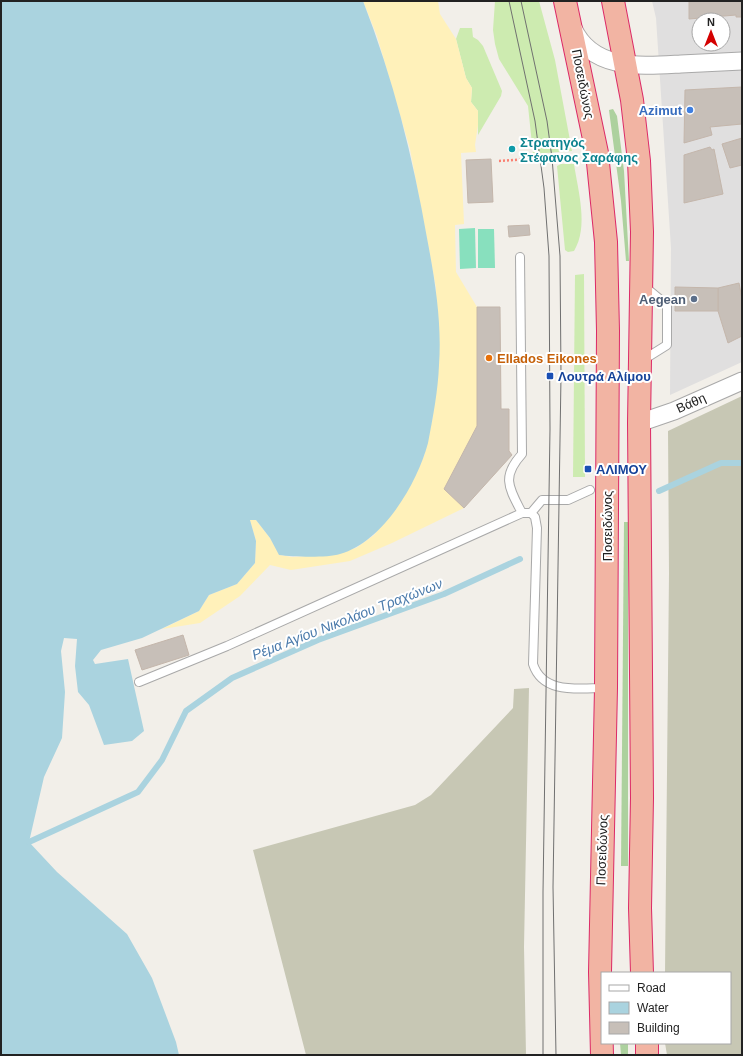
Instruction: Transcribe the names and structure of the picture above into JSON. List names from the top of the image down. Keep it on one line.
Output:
{"streets":{"highway":["Ποσειδώνος"],"street":["Βάθη"]},"water":["Ρέμα Αγίου Νικολάου Τραχώνων"],"places":{"other":["Azimut","Στρατηγός Στέφανος Σαράφης","Aegean","Ellados Eikones"],"transit":["Λουτρά Αλίμου","ΑΛΙΜΟΥ"]},"legend":["Road","Water","Building"],"north":"top"}
